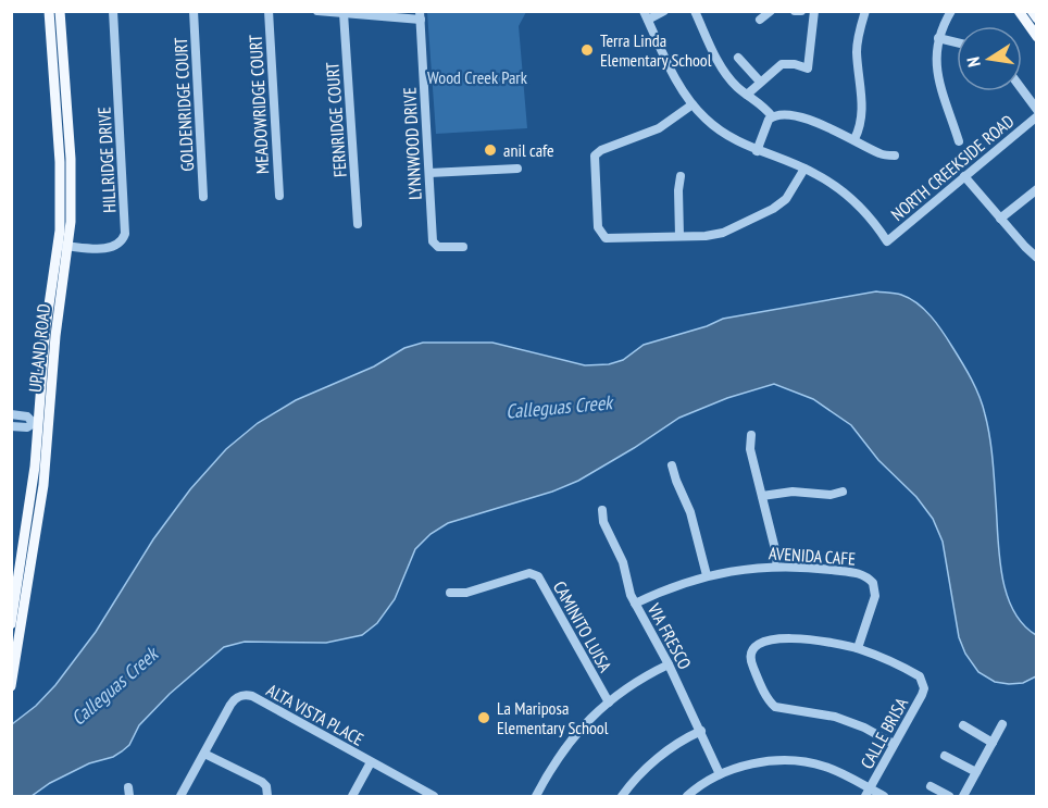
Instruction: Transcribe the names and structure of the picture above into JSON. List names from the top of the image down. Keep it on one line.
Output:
{"streets":{"main road":["UPLAND ROAD"],"street":["GOLDENRIDGE COURT","MEADOWRIDGE COURT","FERNRIDGE COURT","LYNNWOOD DRIVE","HILLRIDGE DRIVE","NORTH CREEKSIDE ROAD","AVENIDA CAFE","CAMINITO LUISA","VIA FRESCO","ALTA VISTA PLACE","CALLE BRISA"]},"crossings":[["HILLRIDGE DRIVE","UPLAND ROAD"],["AVENIDA CAFE","VIA FRESCO"],["AVENIDA CAFE","CALLE BRISA"]],"water":["Calleguas Creek"],"parks":["Wood Creek Park"],"places":["Terra Linda Elementary School","anil cafe","La Mariposa Elementary School"],"north":"left"}
